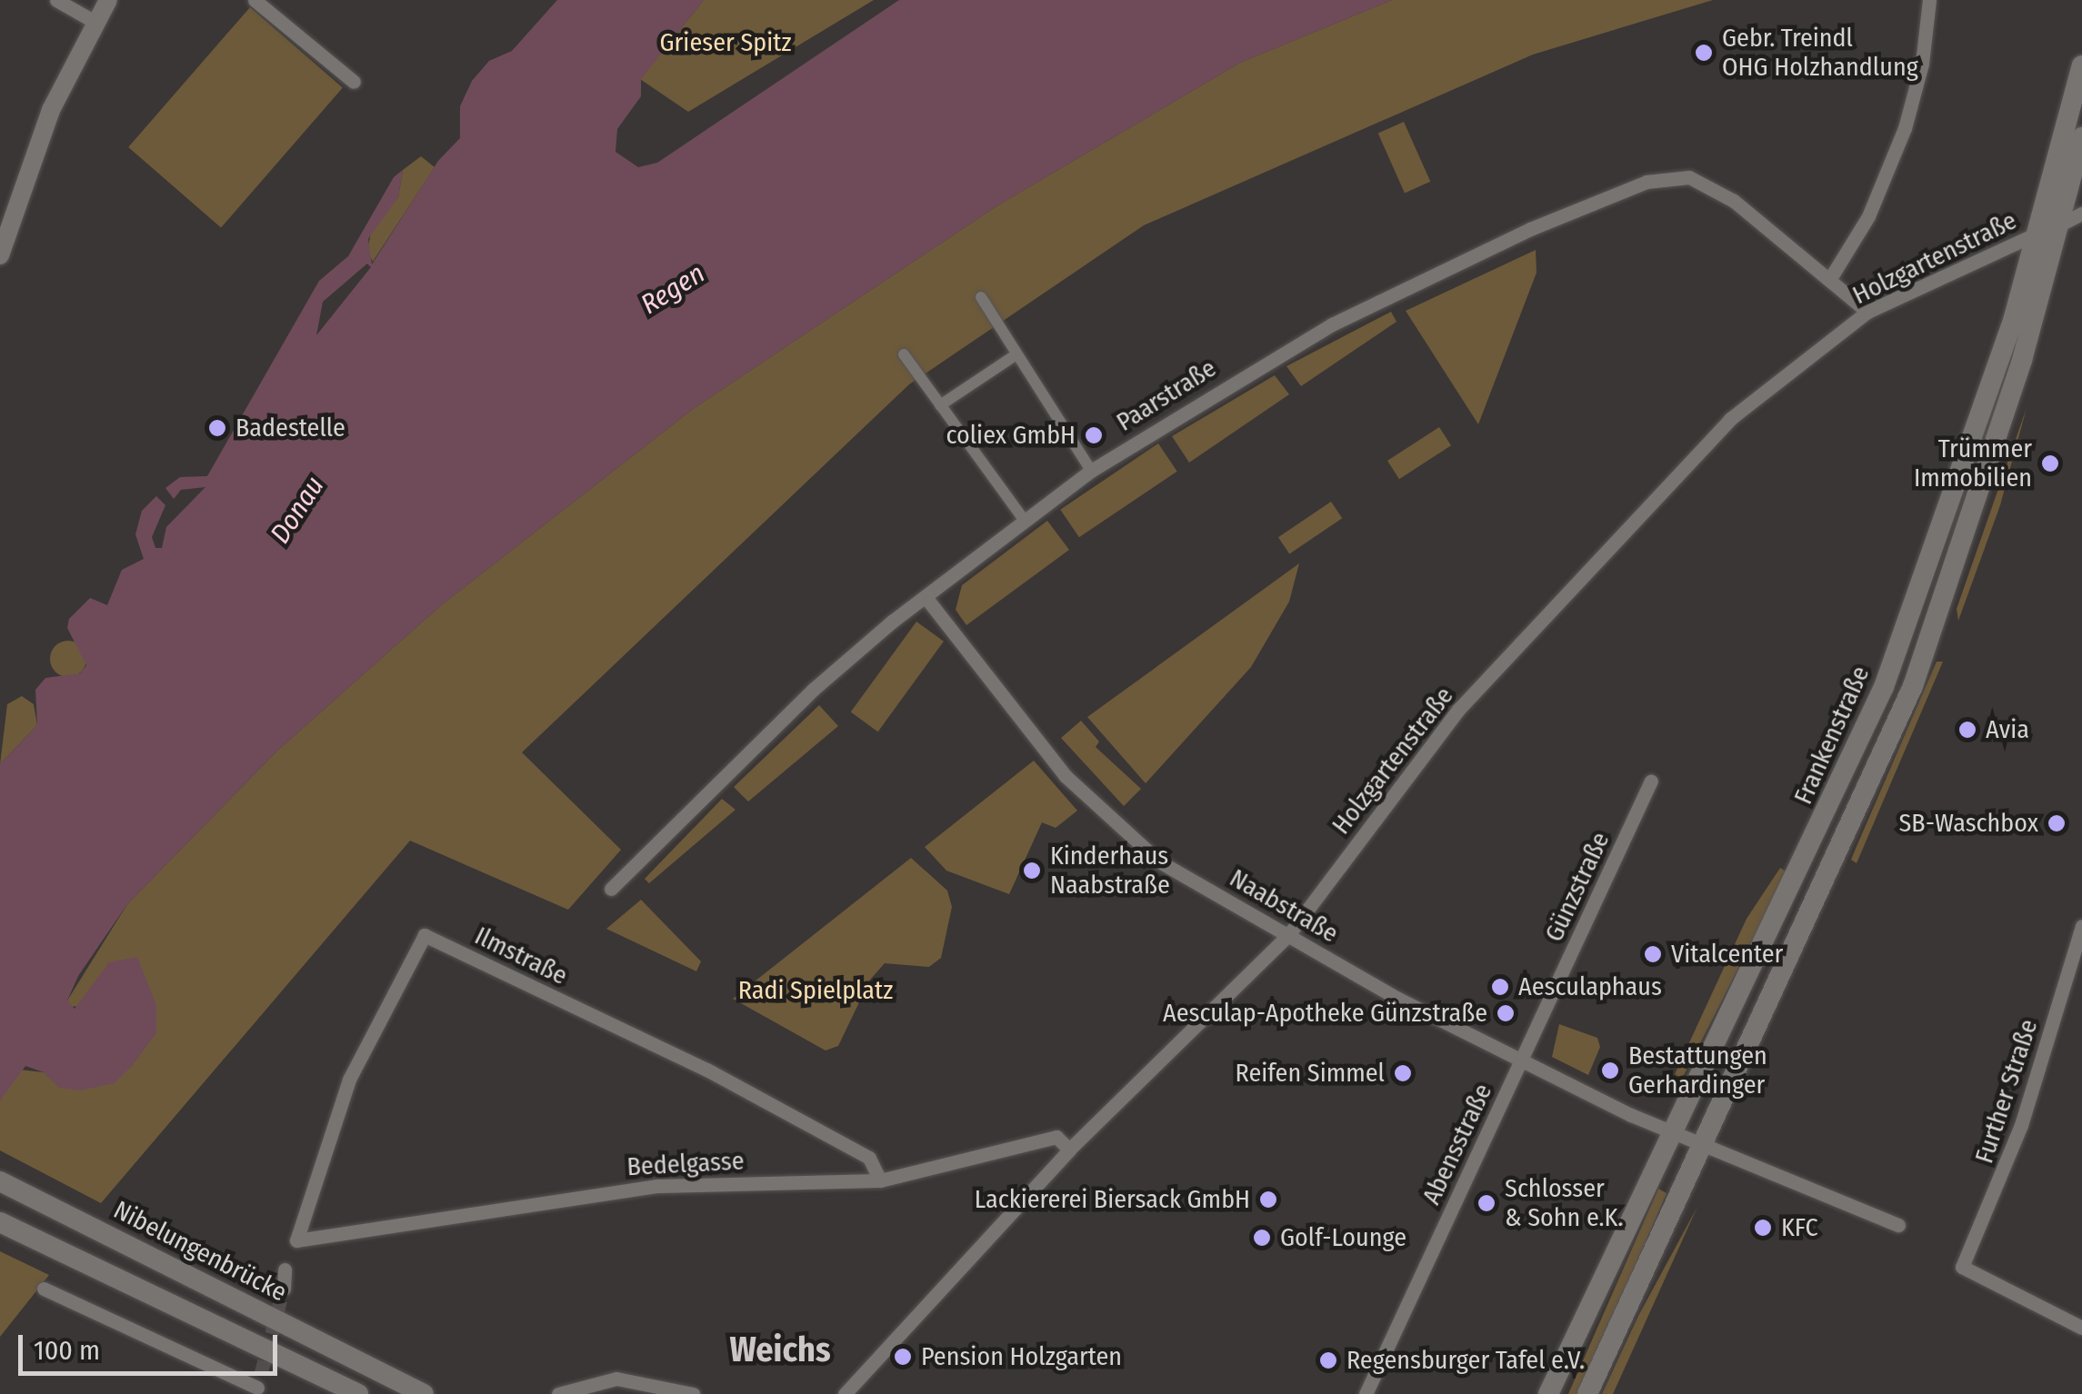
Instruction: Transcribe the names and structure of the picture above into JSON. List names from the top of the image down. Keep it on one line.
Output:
{"streets":{"main road":["Frankenstraße","Nibelungenbrücke"],"street":["Holzgartenstraße","Paarstraße","Günzstraße","Naabstraße","Ilmstraße","Further Straße","Abensstraße","Bedelgasse"]},"crossings":[["Holzgartenstraße","Paarstraße"],["Holzgartenstraße","Frankenstraße"],["Holzgartenstraße","Naabstraße"],["Holzgartenstraße","Bedelgasse"],["Paarstraße","Naabstraße"],["Frankenstraße","Naabstraße"],["Günzstraße","Naabstraße"],["Günzstraße","Abensstraße"],["Naabstraße","Abensstraße"],["Ilmstraße","Bedelgasse"]],"districts":["Weichs"],"water":["Regen","Donau"],"parks":["Grieser Spitz","Radi Spielplatz"],"places":["Gebr. Treindl OHG Holzhandlung","Badestelle","coliex GmbH","Trümmer Immobilien","Avia","SB-Waschbox","Kinderhaus Naabstraße","Vitalcenter","Aesculaphaus","Aesculap-Apotheke Günzstraße","Bestattungen Gerhardinger","Reifen Simmel","Lackiererei Biersack GmbH","Schlosser & Sohn e.K.","KFC","Golf-Lounge","Pension Holzgarten","Regensburger Tafel e.V."],"scale_bar":"100 m"}
